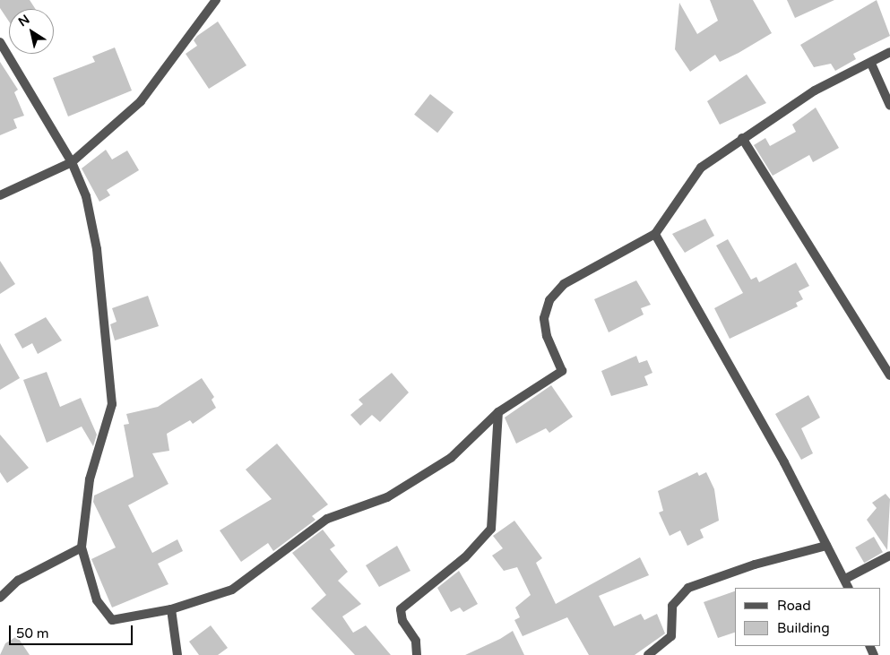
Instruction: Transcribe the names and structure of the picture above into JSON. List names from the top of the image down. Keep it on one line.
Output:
{"legend":["Road","Building"],"scale_bar":"50 m","north":"top left"}
